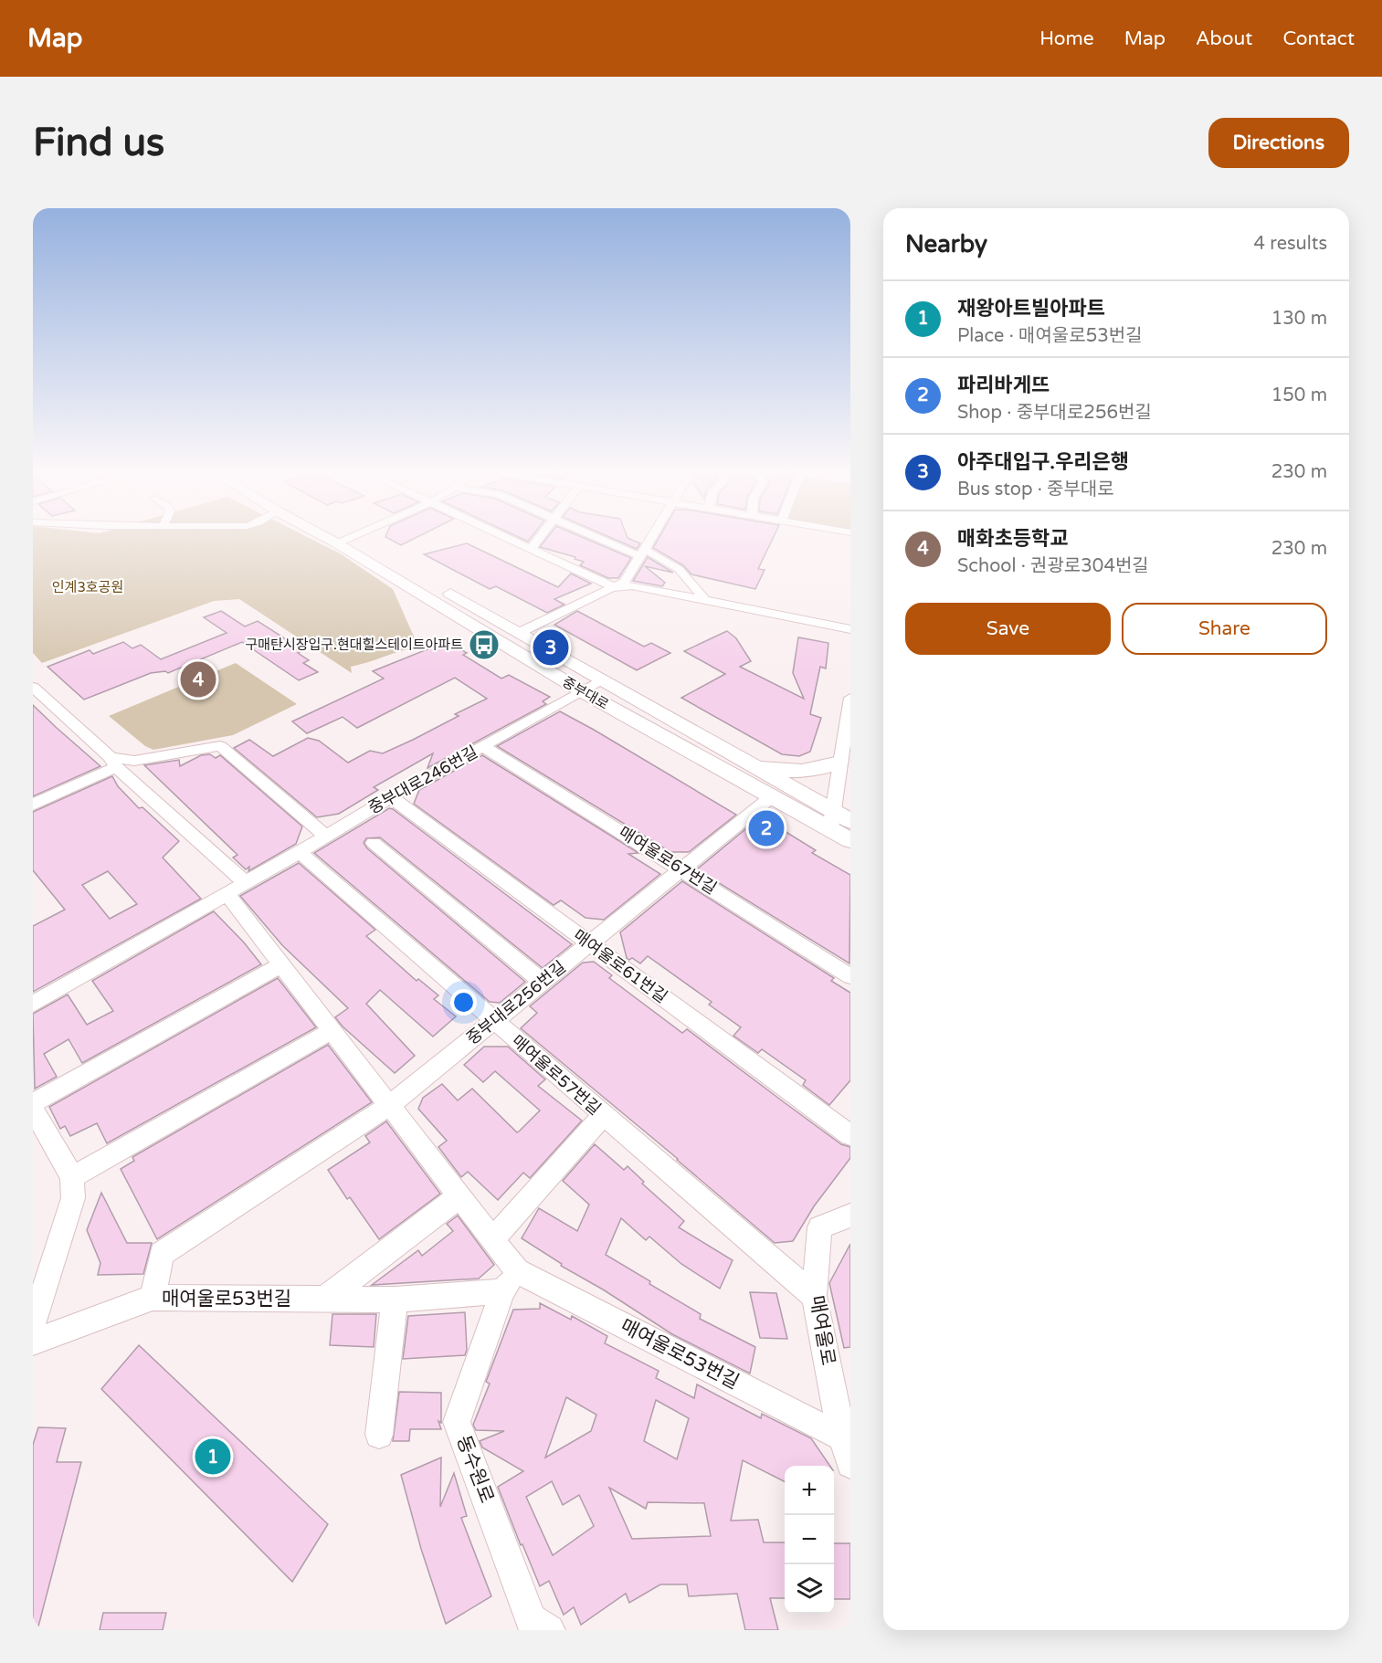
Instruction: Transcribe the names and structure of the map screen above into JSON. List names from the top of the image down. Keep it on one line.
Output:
{"streets":{"main road":["중부대로"],"street":["중부대로246번길","매여울로67번길","매여울로61번길","중부대로256번길","매여울로57번길","매여울로53번길","매여울로","동수원로"]},"crossings":[["중부대로","중부대로246번길"],["중부대로","중부대로256번길"],["중부대로246번길","매여울로67번길"],["중부대로246번길","매여울로61번길"],["중부대로246번길","매여울로57번길"],["매여울로67번길","중부대로256번길"],["매여울로61번길","중부대로256번길"],["중부대로256번길","매여울로57번길"],["중부대로256번길","매여울로53번길"],["매여울로57번길","매여울로"],["매여울로53번길","매여울로"],["매여울로53번길","동수원로"]],"parks":["인계3호공원"],"places":{"bus stop":["구매탄시장입구.현대힐스테이트아파트"]},"page":{"header":"Map","nav":["Home","Map","About","Contact"],"buttons":["Directions",["Save","Share"]],"title":"Find us","heading":["Nearby","4 results"],"list":[{"mark":"1","name":"재왕아트빌아파트","note":"Place · 매여울로53번길","value":"130 m"},{"mark":"2","name":"파리바게뜨","note":"Shop · 중부대로256번길","value":"150 m"},{"mark":"3","name":"아주대입구.우리은행","note":"Bus stop · 중부대로","value":"230 m"},{"mark":"4","name":"매화초등학교","note":"School · 권광로304번길","value":"230 m"}],"pins":["3","4","2","1"],"map_buttons":["+","−"]}}
